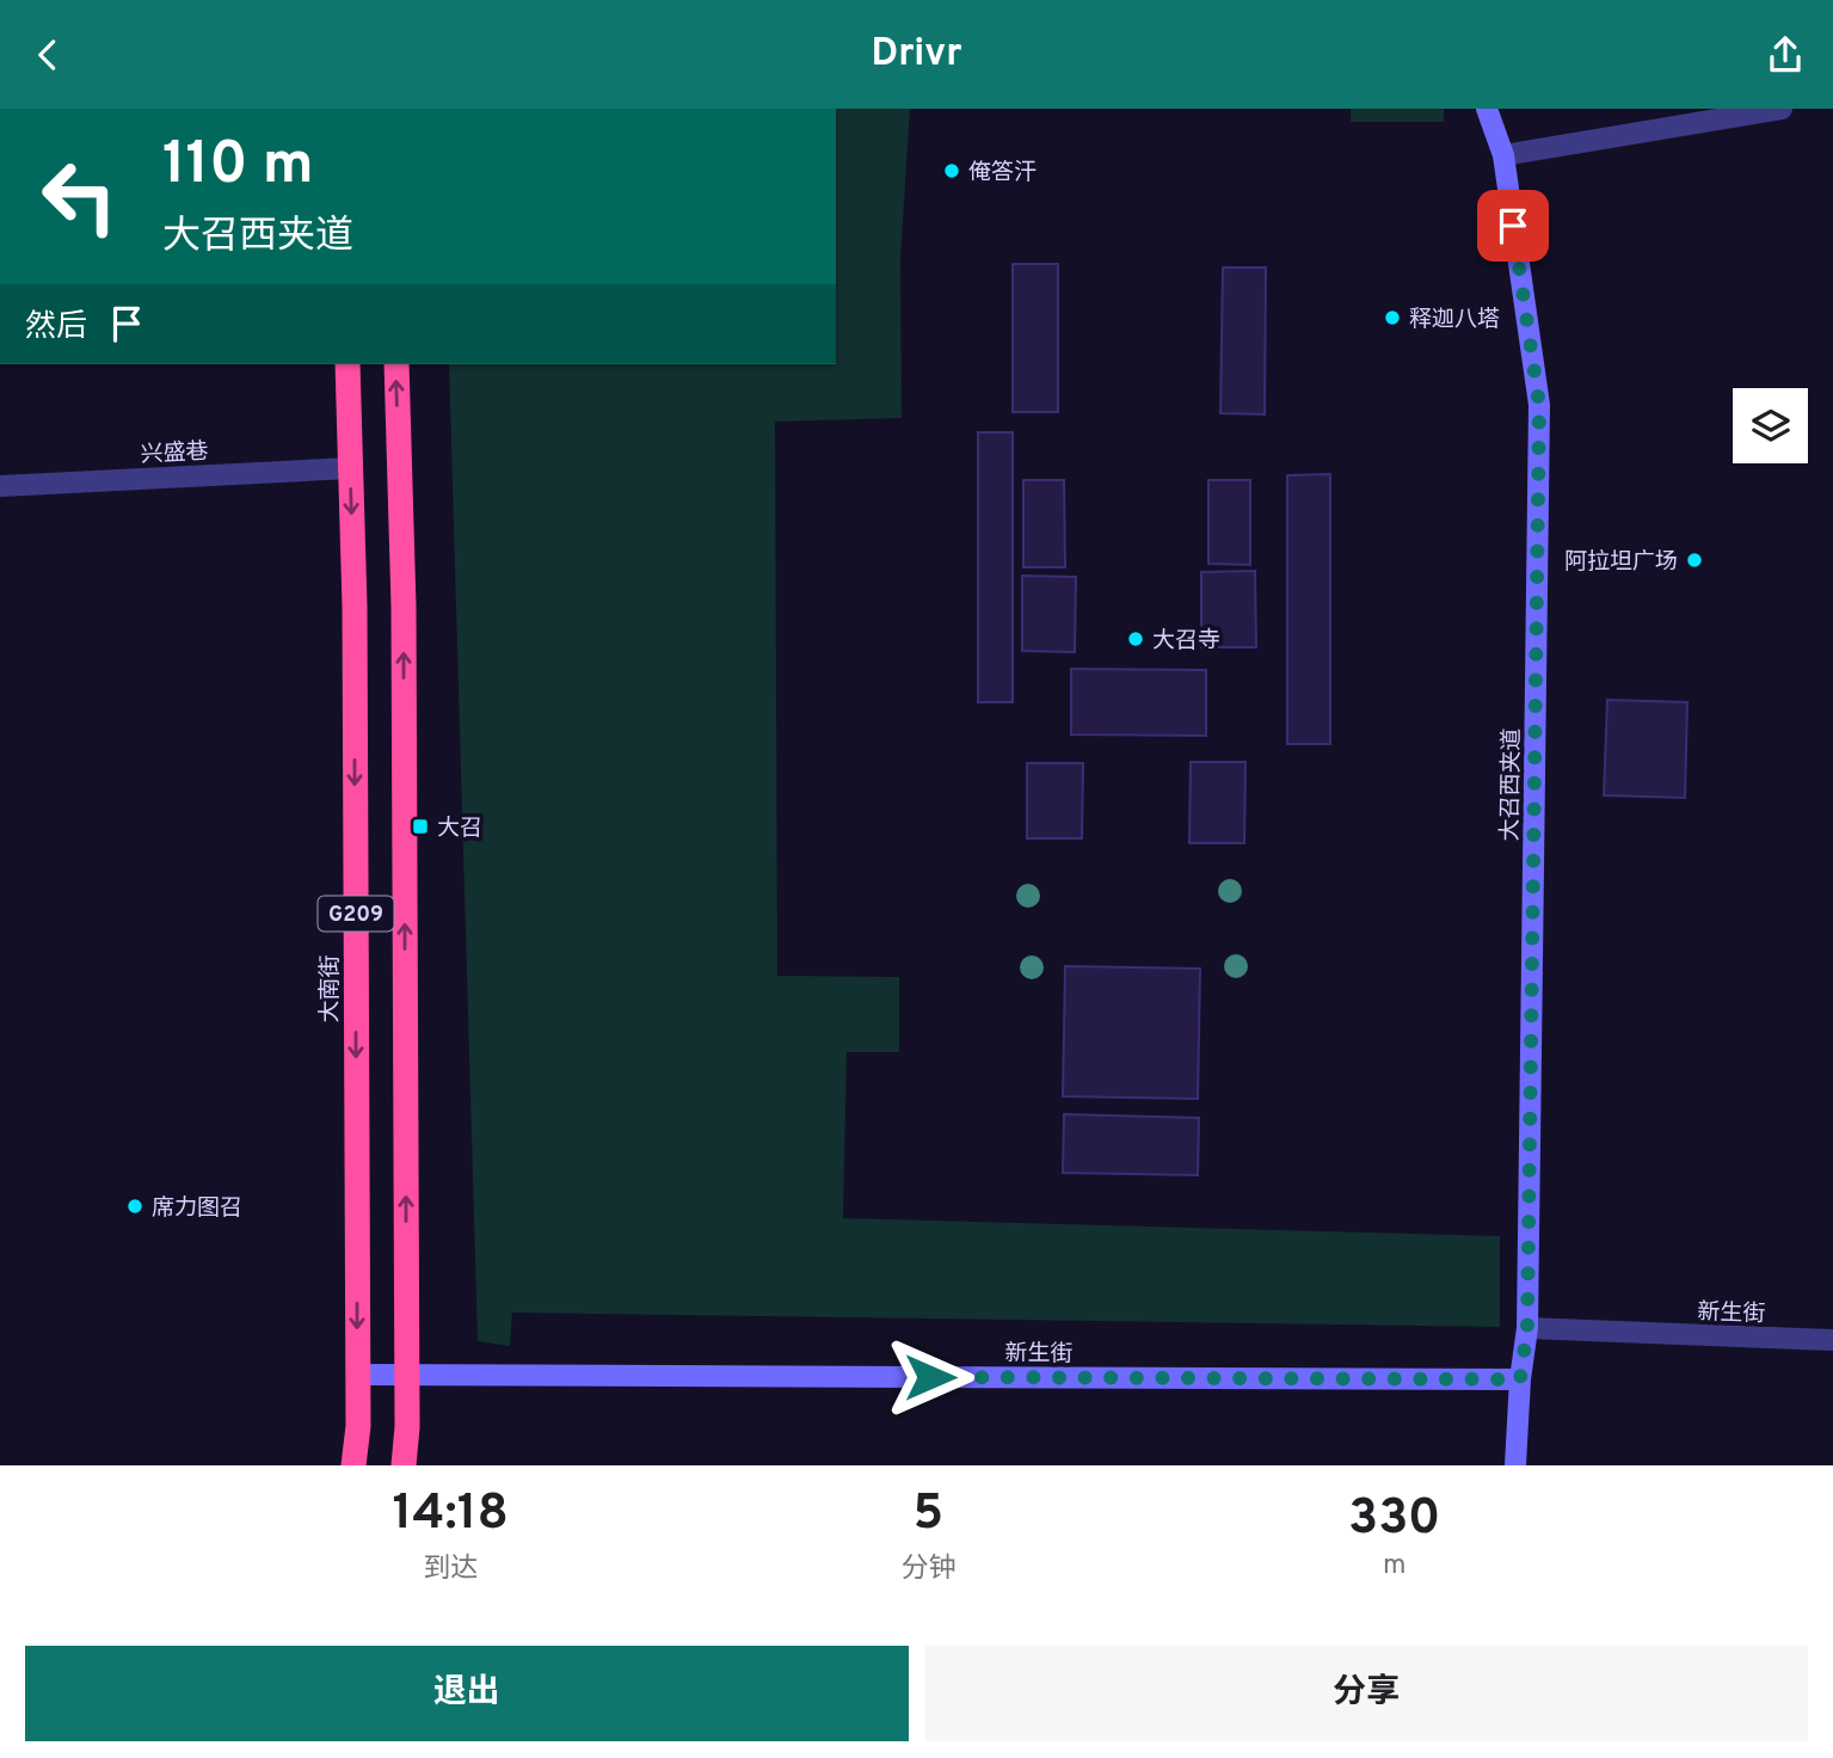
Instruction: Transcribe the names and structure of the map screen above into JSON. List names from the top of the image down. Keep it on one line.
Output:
{"streets":{"highway":["G209","大南街"],"street":["兴盛巷","大召西夹道","新生街"]},"crossings":[["兴盛巷","大南街"],["大召西夹道","新生街"],["G209","新生街"],["大南街","新生街"]],"places":{"other":["俺答汗","释迦八塔","阿拉坦广场","大召寺","席力图召"],"transit":["大召"]},"page":{"header":"Drivr","turn":["110 m","大召西夹道"],"then":"然后","eta":["14:18","到达","5","分钟","330","m"],"buttons":["退出","分享"]}}
